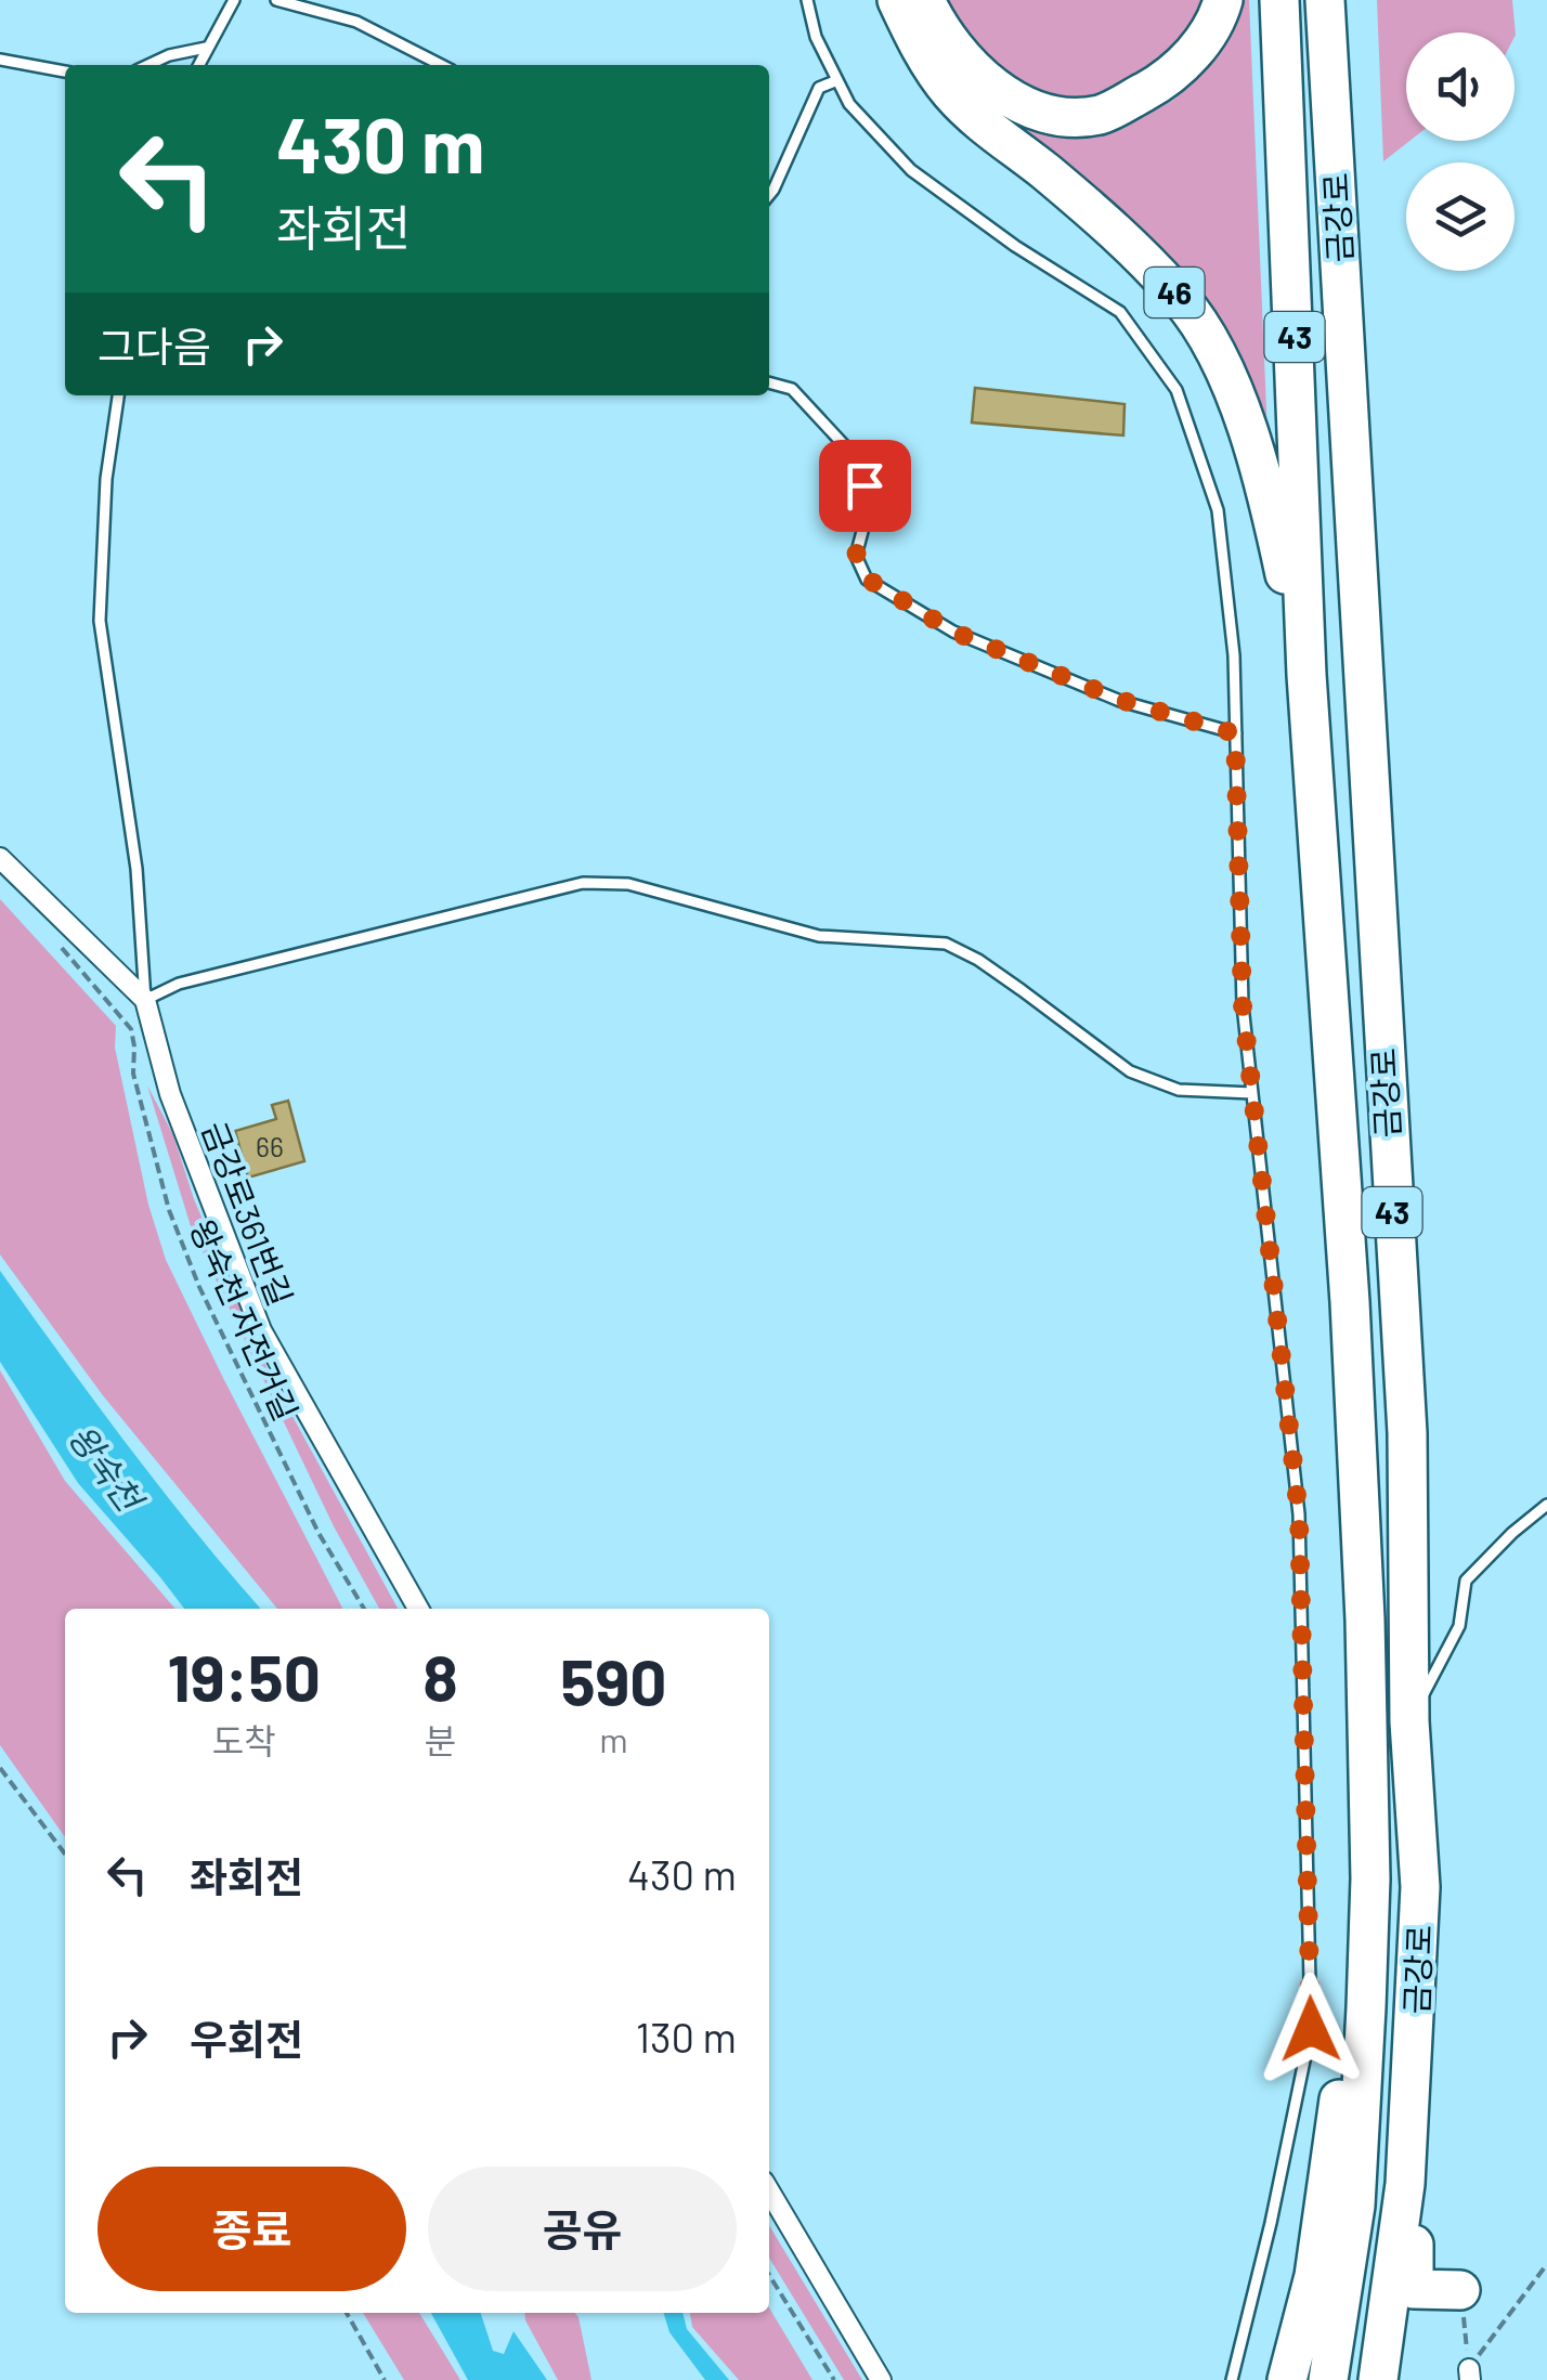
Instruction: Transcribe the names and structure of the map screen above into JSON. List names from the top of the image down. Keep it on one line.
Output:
{"streets":{"highway":["금강로","46","43"],"street":["금강로361번길"],"path":["왕숙천 자전거길"]},"crossings":[["금강로","46"]],"water":["왕숙천"],"house_numbers":["66"],"page":{"turn":["430 m","좌회전"],"then":"그다음","eta":["19:50","도착","8","분","590","m"],"list":[{"name":"좌회전","value":"430 m"},{"name":"우회전","value":"130 m"}],"buttons":["종료","공유"]}}
